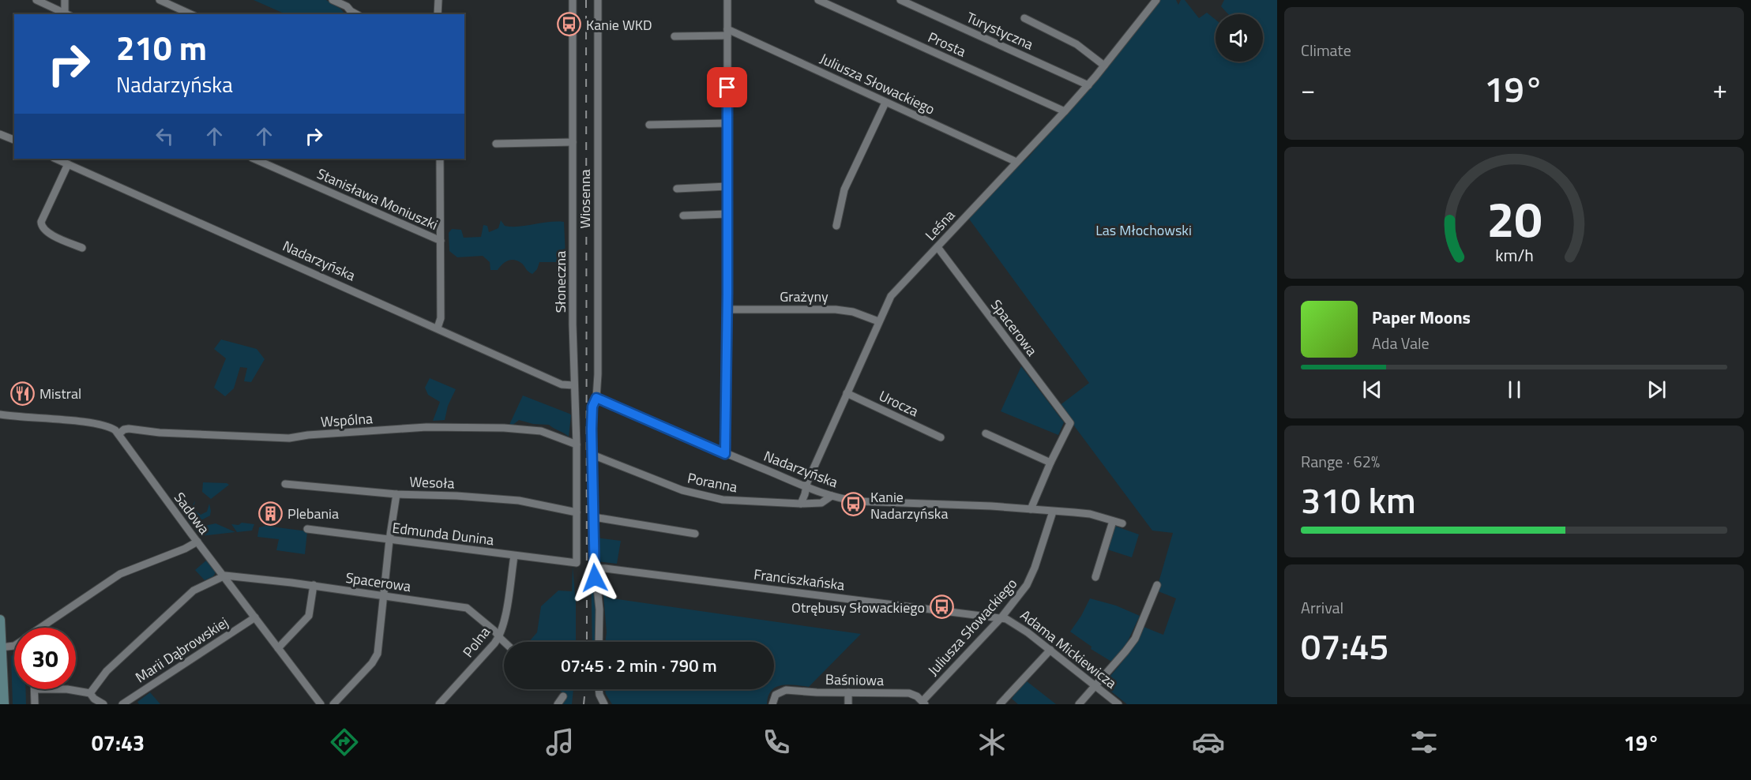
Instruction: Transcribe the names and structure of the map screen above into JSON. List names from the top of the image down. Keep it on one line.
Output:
{"streets":{"street":["Turystyczna","Prosta","Juliusza Słowackiego","Stanisława Moniuszki","Wiosenna","Leśna","Nadarzyńska","Słoneczna","Grażyny","Spacerowa","Urocza","Wspólna","Wesoła","Poranna","Sadowa","Edmunda Dunina","Franciszkańska","Polna","Adama Mickiewicza","Marii Dąbrowskiej","Baśniowa"]},"crossings":[["Turystyczna","Leśna"],["Prosta","Leśna"],["Juliusza Słowackiego","Leśna"],["Juliusza Słowackiego","Nadarzyńska"],["Juliusza Słowackiego","Franciszkańska"],["Juliusza Słowackiego","Adama Mickiewicza"],["Juliusza Słowackiego","Baśniowa"],["Wiosenna","Nadarzyńska"],["Wiosenna","Poranna"],["Wiosenna","Franciszkańska"],["Leśna","Nadarzyńska"],["Leśna","Grażyny"],["Leśna","Spacerowa"],["Leśna","Urocza"],["Leśna","Poranna"],["Nadarzyńska","Słoneczna"],["Nadarzyńska","Poranna"],["Słoneczna","Wspólna"],["Słoneczna","Wesoła"],["Słoneczna","Edmunda Dunina"],["Spacerowa","Sadowa"],["Spacerowa","Polna"],["Wspólna","Sadowa"],["Sadowa","Marii Dąbrowskiej"],["Edmunda Dunina","Polna"],["Franciszkańska","Adama Mickiewicza"]],"parks":["Las Młochowski"],"places":{"bus stop":["Kanie WKD","Kanie Nadarzyńska","Otrębusy Słowackiego"],"restaurant":["Mistral"],"building":["Plebania"]},"page":{"tile":["Climate",["Range · 62%","310 km"],["Arrival","07:45"]],"turn":["210 m","Nadarzyńska"],"heat":["−","19°","+"],"song":["Paper Moons","Ada Vale"],"limit":"30","trip":"07:45 · 2 min · 790 m","tabs":["07:43","19°"],"gauge":["20","km/h"]}}
